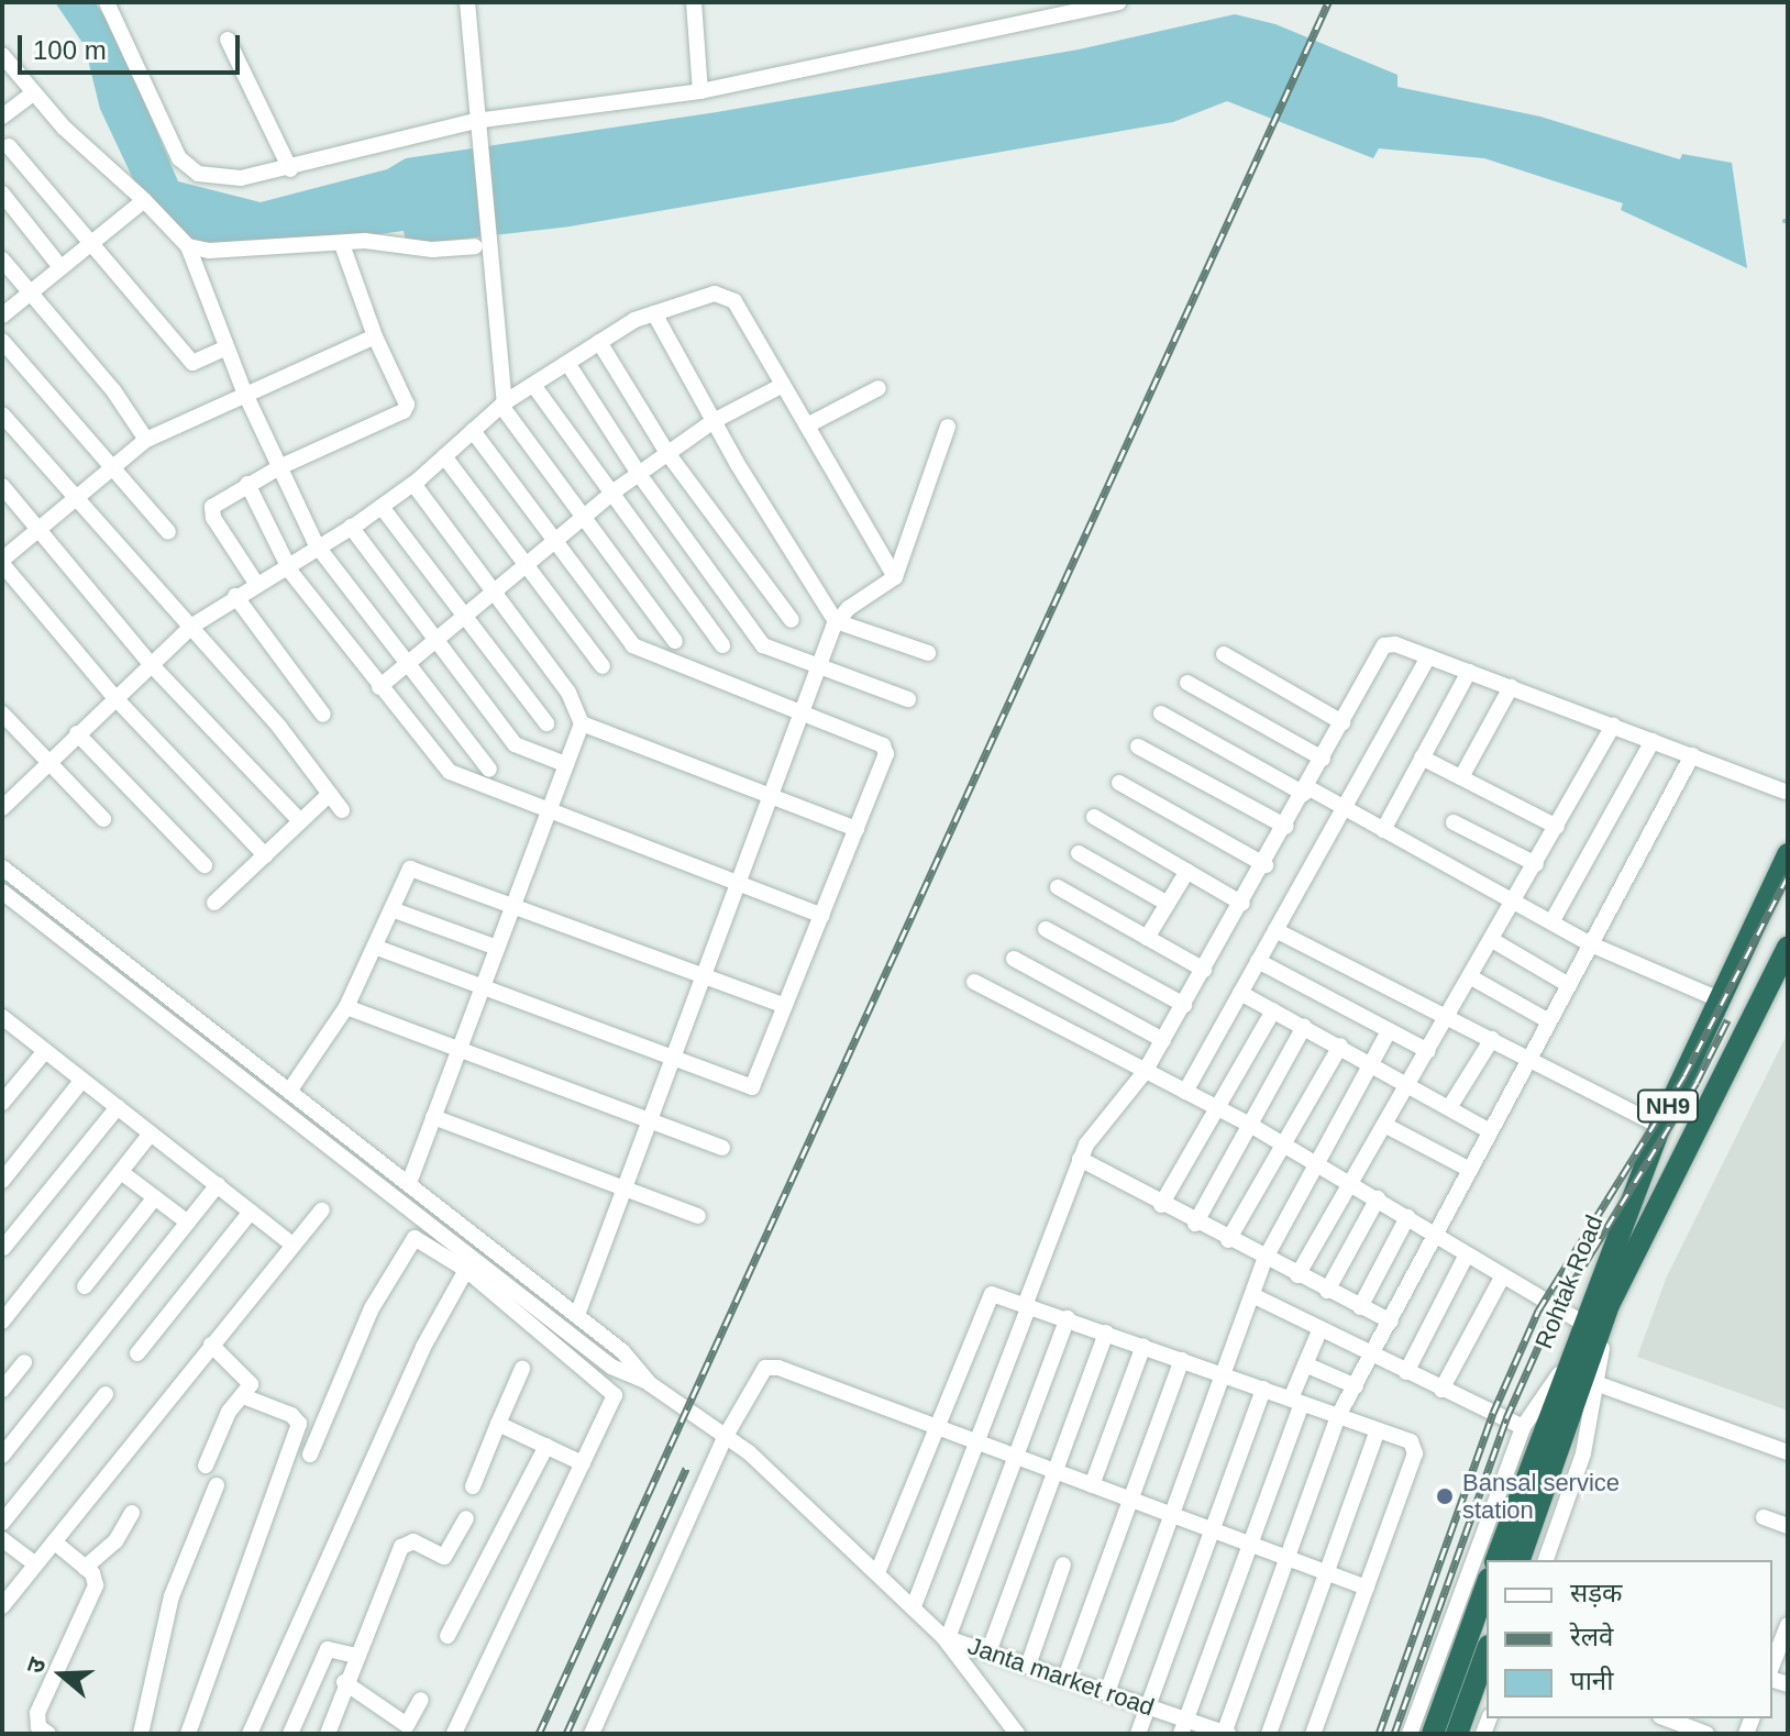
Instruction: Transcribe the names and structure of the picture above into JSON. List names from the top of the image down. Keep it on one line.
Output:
{"streets":{"highway":["NH9","Rohtak Road"],"street":["Janta market road"]},"crossings":[["NH9","Rohtak Road"]],"places":["Bansal service station"],"legend":["सड़क","रेलवे","पानी"],"scale_bar":"100 m","north":"left"}
